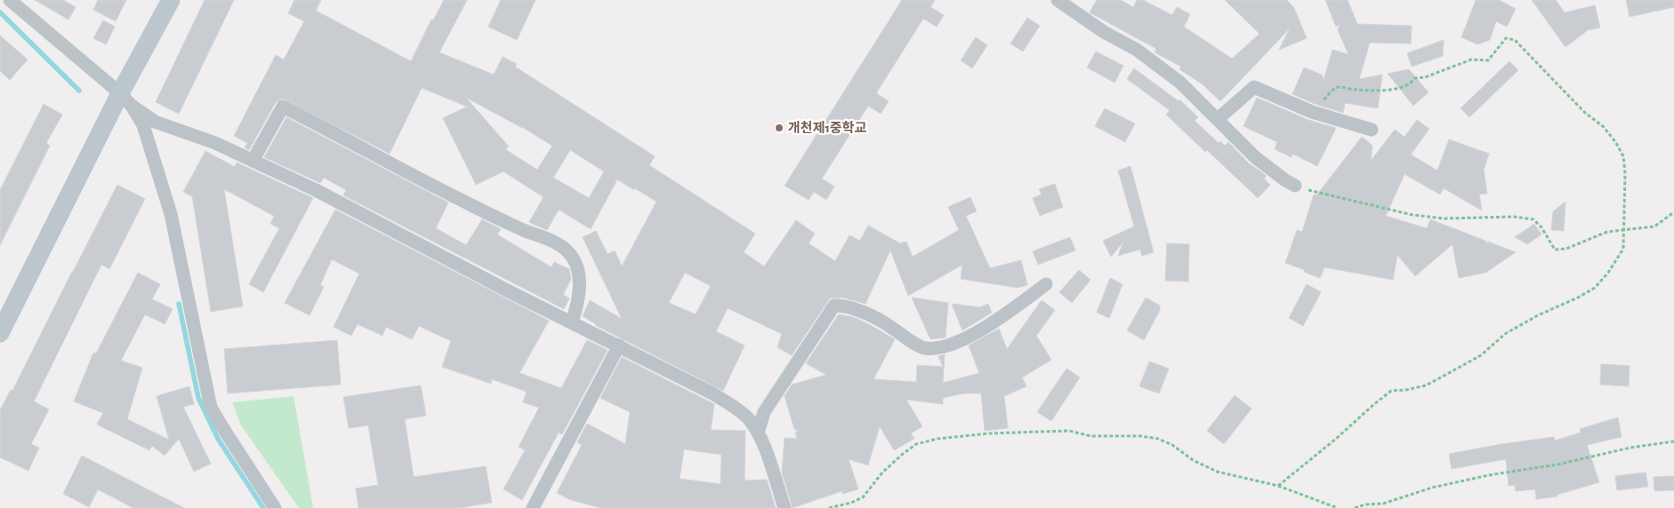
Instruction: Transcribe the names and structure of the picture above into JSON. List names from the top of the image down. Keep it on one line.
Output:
{"places":["개천제1중학교"]}
